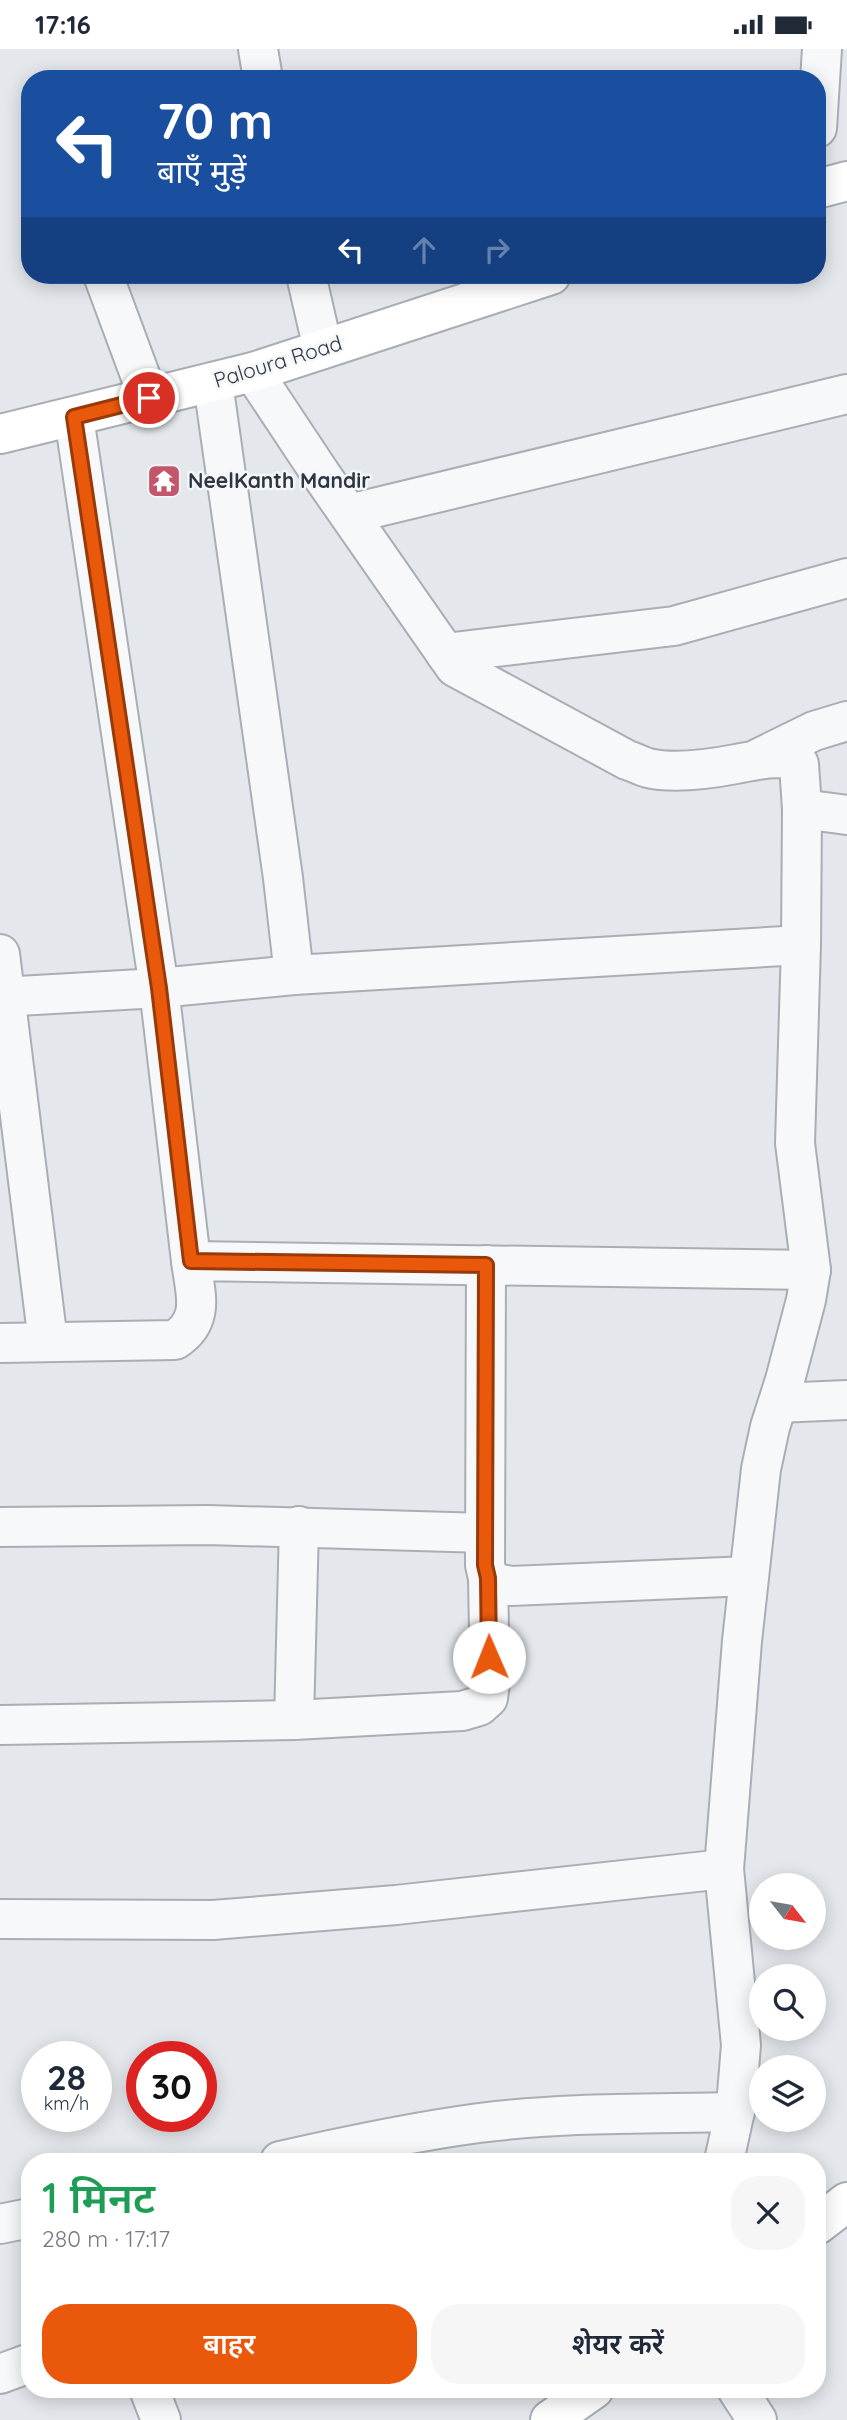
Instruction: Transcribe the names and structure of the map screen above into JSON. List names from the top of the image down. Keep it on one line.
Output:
{"streets":{"main road":["Paloura Road"]},"places":{"temple":["NeelKanth Mandir"]},"north":"bottom right","page":{"status":"17:16","turn":["70 m","बाएँ मुड़ें"],"speed":"28 km/h","limit":"30","heading":["1 मिनट","280 m · 17:17"],"buttons":["बाहर","शेयर करें"]}}
